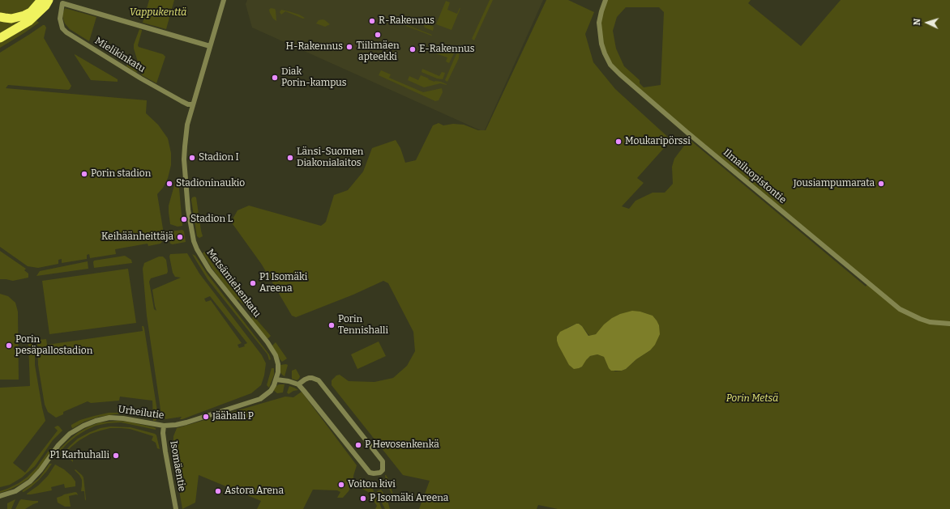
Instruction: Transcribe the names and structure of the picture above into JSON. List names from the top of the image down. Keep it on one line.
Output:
{"streets":{"street":["Mielikinkatu","Ilmailuopistontie","Metsämiehenkatu","Urheilutie","Isomäentie"]},"crossings":[["Mielikinkatu","Metsämiehenkatu"],["Metsämiehenkatu","Urheilutie"],["Urheilutie","Isomäentie"]],"parks":["Vappukenttä","Porin Metsä"],"places":["R-Rakennus","Tiilimäen apteekki","H-Rakennus","E-Rakennus","Diak Porin-kampus","Moukaripörssi","Stadion I","Länsi-Suomen Diakonialaitos","Porin stadion","Stadioninaukio","Jousiampumarata","Stadion L","Keihäänheittäjä","P1 Isomäki Areena","Porin Tennishalli","Porin pesäpallostadion","Jäähalli P","P Hevosenkenkä","P1 Karhuhalli","Voiton kivi","Astora Arena","P Isomäki Areena"],"north":"left"}
